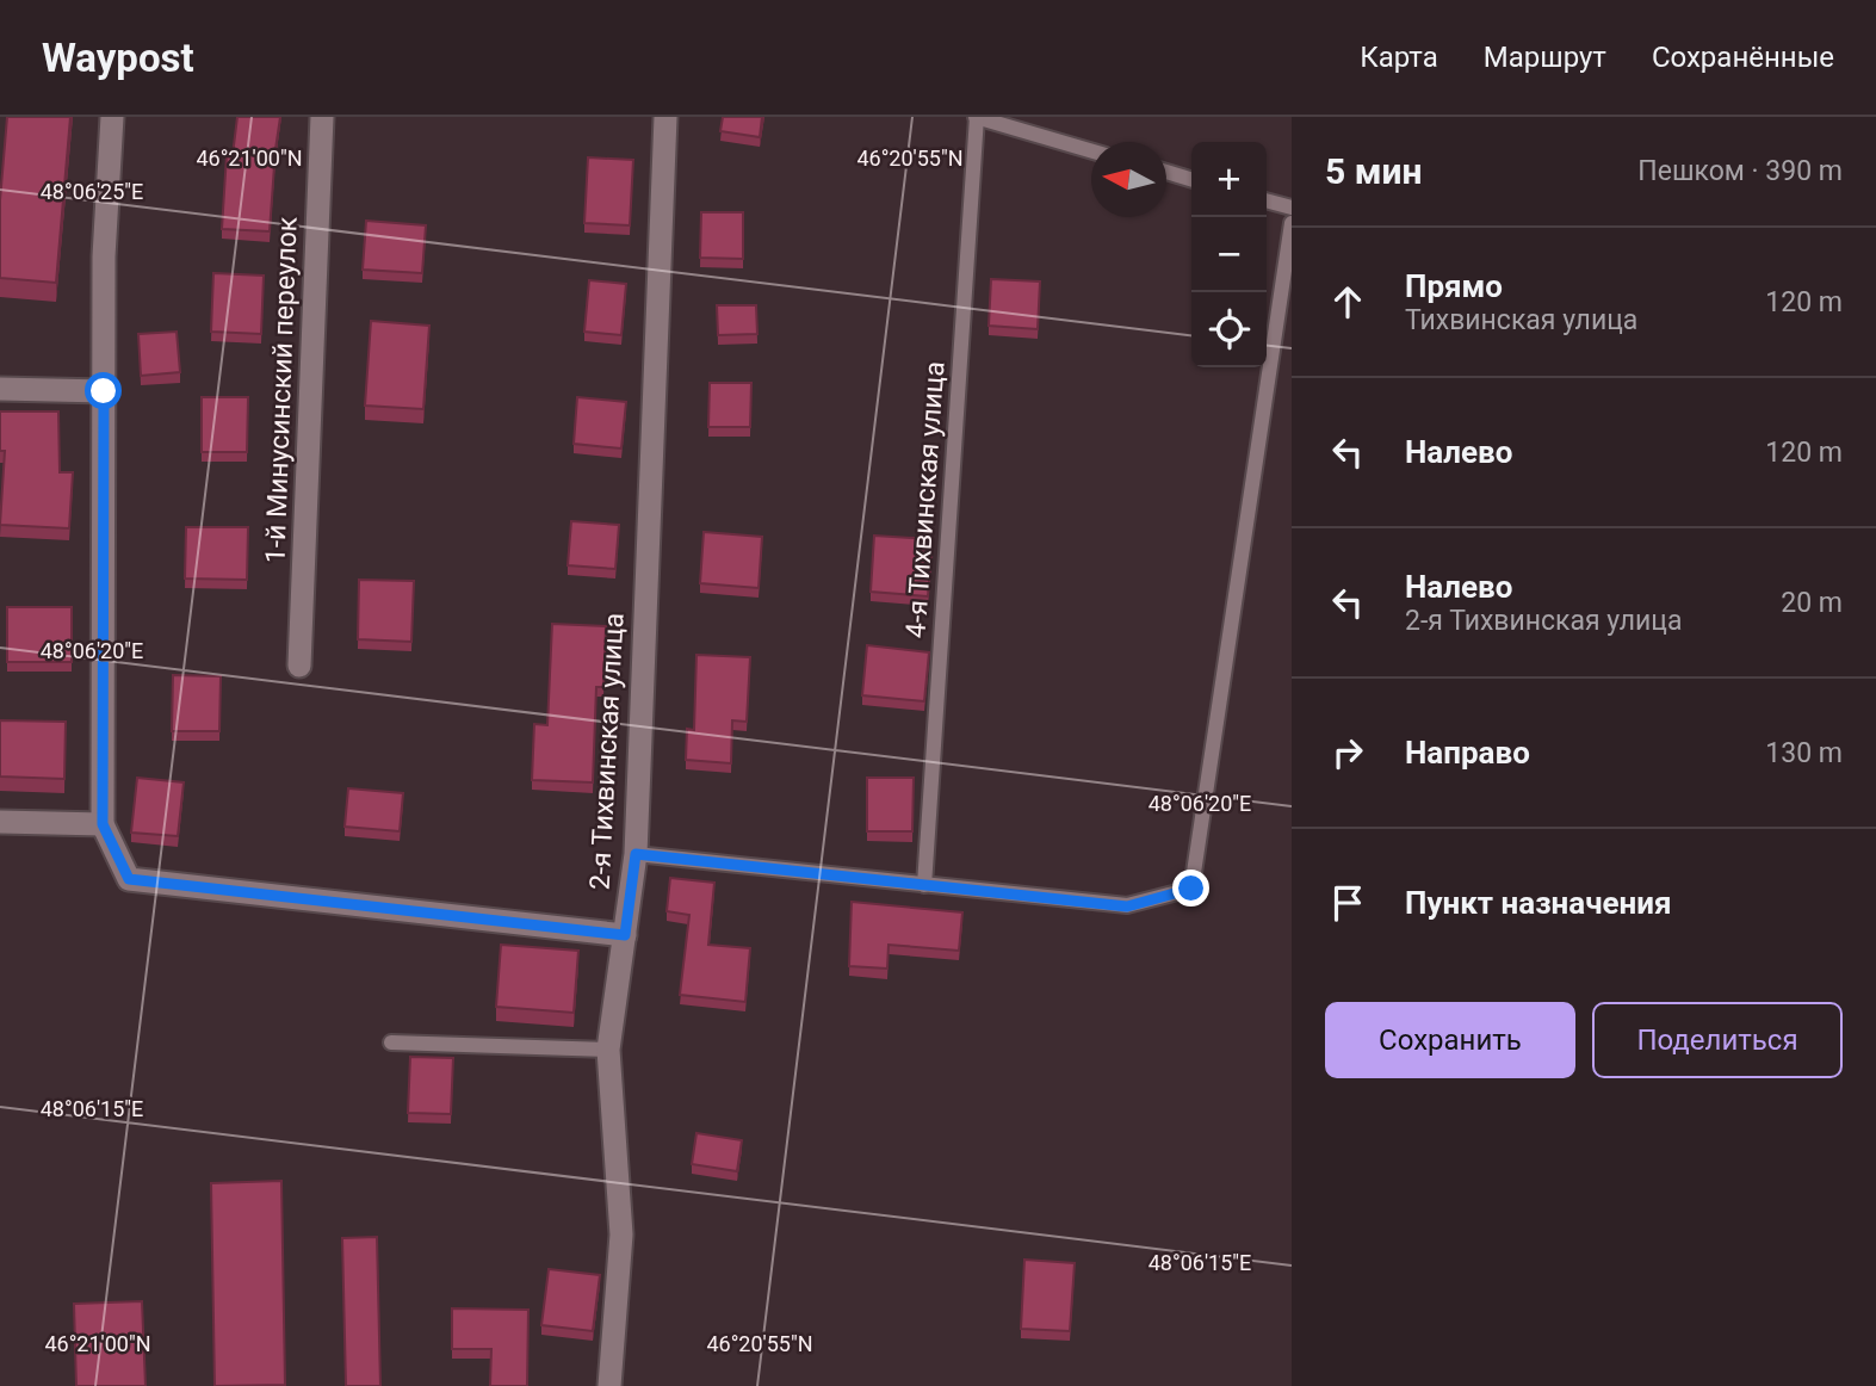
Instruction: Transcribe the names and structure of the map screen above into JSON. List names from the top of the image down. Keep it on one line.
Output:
{"streets":{"street":["1-й Минусинский переулок","2-я Тихвинская улица"],"lane":["4-я Тихвинская улица"]},"north":"left","page":{"header":"Waypost","nav":["Карта","Маршрут","Сохранённые"],"heading":["5 мин","Пешком · 390 m"],"map_buttons":["+","−"],"list":[["Прямо","Тихвинская улица","120 m"],["Налево","120 m"],["Налево","2-я Тихвинская улица","20 m"],["Направо","130 m"],"Пункт назначения"],"buttons":["Сохранить","Поделиться"]},"coordinates":["46°21'00\"N","46°20'55\"N","48°06'25\"E","48°06'20\"E","48°06'15\"E"]}
